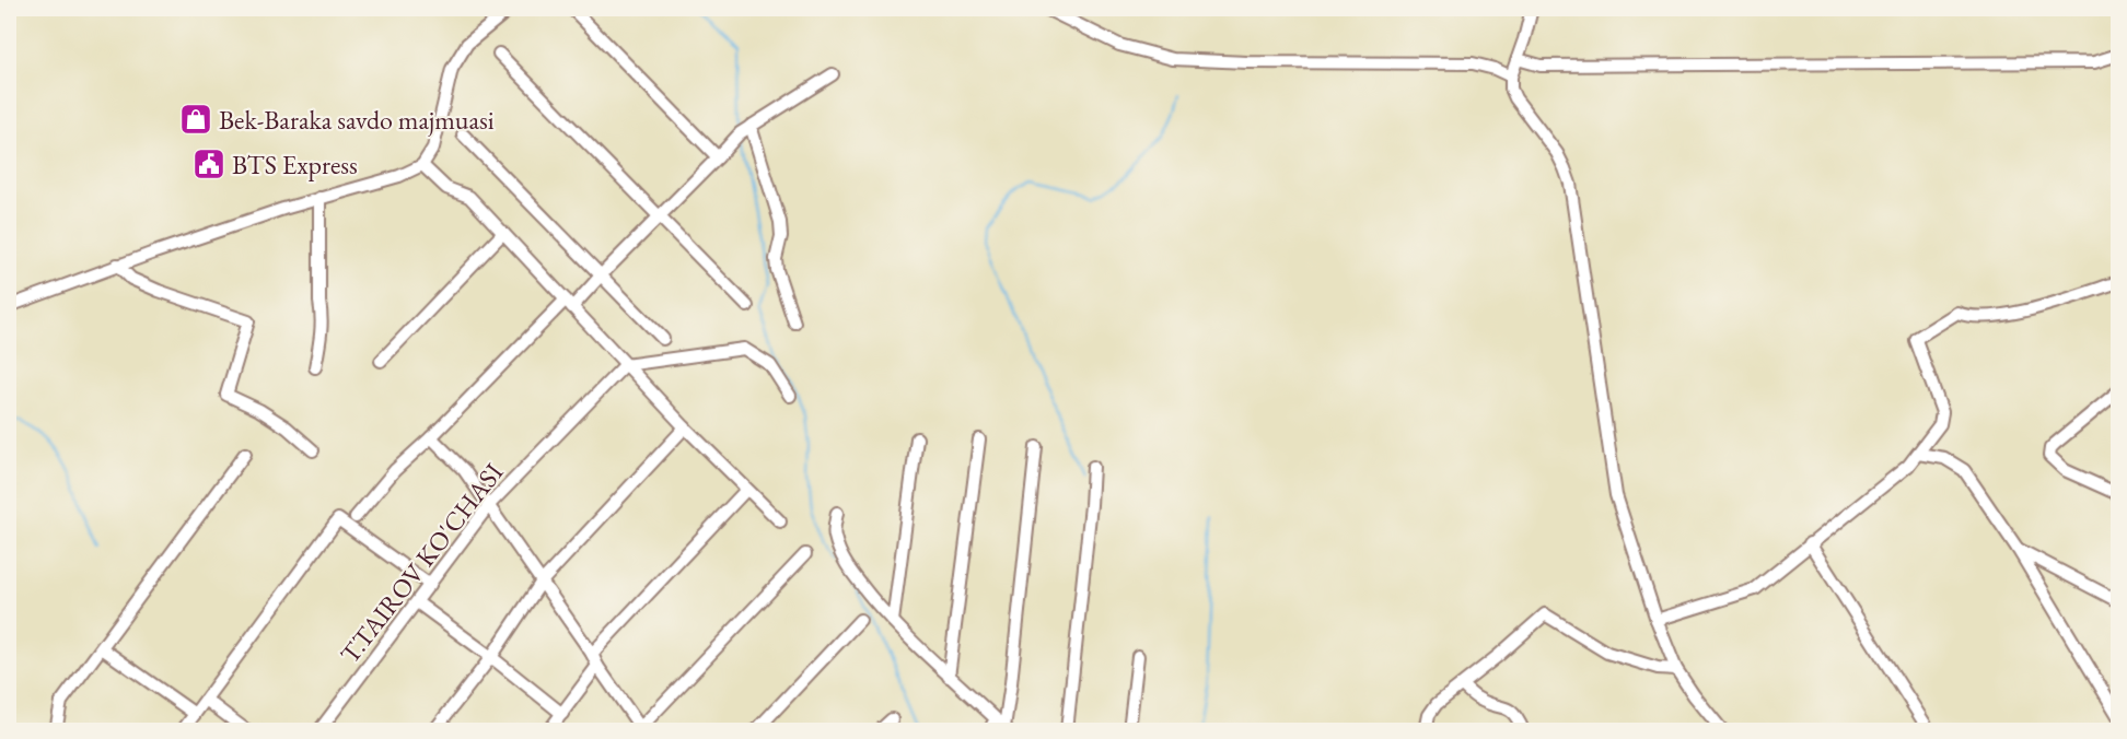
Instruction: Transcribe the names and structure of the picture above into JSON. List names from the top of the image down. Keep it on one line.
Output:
{"streets":{"street":["T.TAIROV KO'CHASI"]},"places":{"shop":["Bek-Baraka savdo majmuasi"],"public building":["BTS Express"]}}
